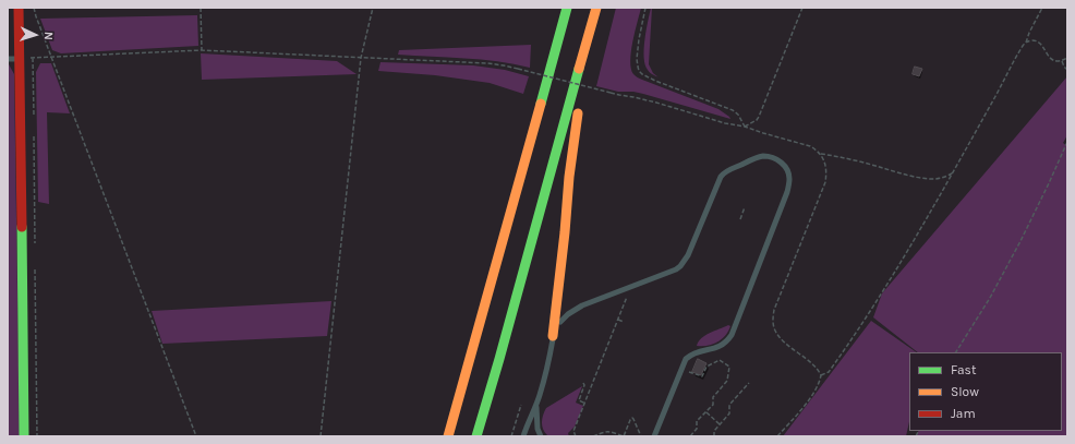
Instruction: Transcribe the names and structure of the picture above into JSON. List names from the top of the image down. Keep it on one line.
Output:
{"legend":["Fast","Slow","Jam"],"north":"right"}
